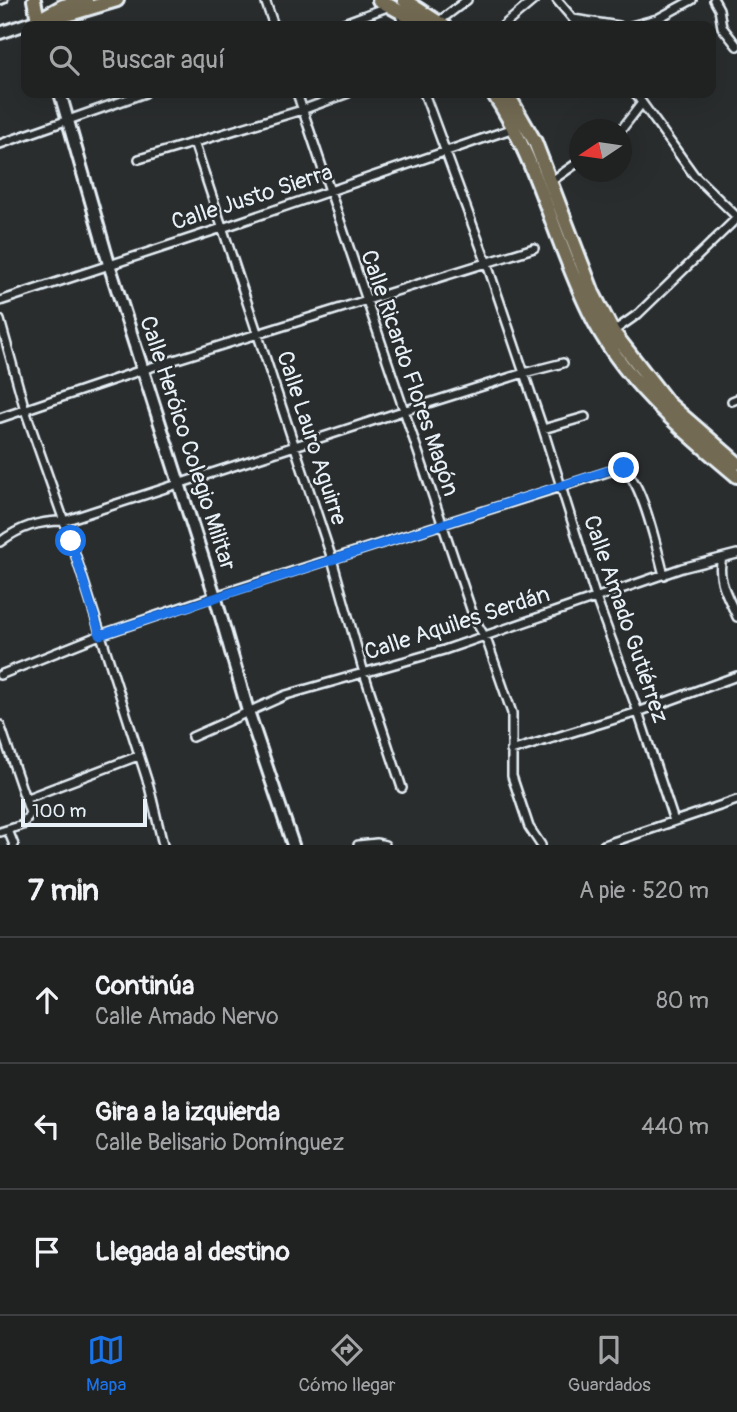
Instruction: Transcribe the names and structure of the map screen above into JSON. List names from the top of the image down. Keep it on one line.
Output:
{"streets":{"main road":["Calle Heróico Colegio Militar"],"street":["Calle Justo Sierra","Calle Ricardo Flores Magón","Calle Lauro Aguirre","Calle Amado Gutiérrez","Calle Aquiles Serdán"]},"crossings":[["Calle Justo Sierra","Calle Ricardo Flores Magón"],["Calle Justo Sierra","Calle Lauro Aguirre"],["Calle Justo Sierra","Calle Heróico Colegio Militar"],["Calle Justo Sierra","Calle Amado Gutiérrez"],["Calle Ricardo Flores Magón","Calle Aquiles Serdán"],["Calle Lauro Aguirre","Calle Aquiles Serdán"],["Calle Heróico Colegio Militar","Calle Aquiles Serdán"],["Calle Amado Gutiérrez","Calle Aquiles Serdán"]],"scale_bar":"100 m","north":"left","page":{"search":"Buscar aquí","scale":"100 m","heading":["7 min","A pie · 520 m"],"list":[["Continúa","Calle Amado Nervo","80 m"],["Gira a la izquierda","Calle Belisario Domínguez","440 m"],"Llegada al destino"],"nav":["Mapa","Cómo llegar","Guardados"]}}
